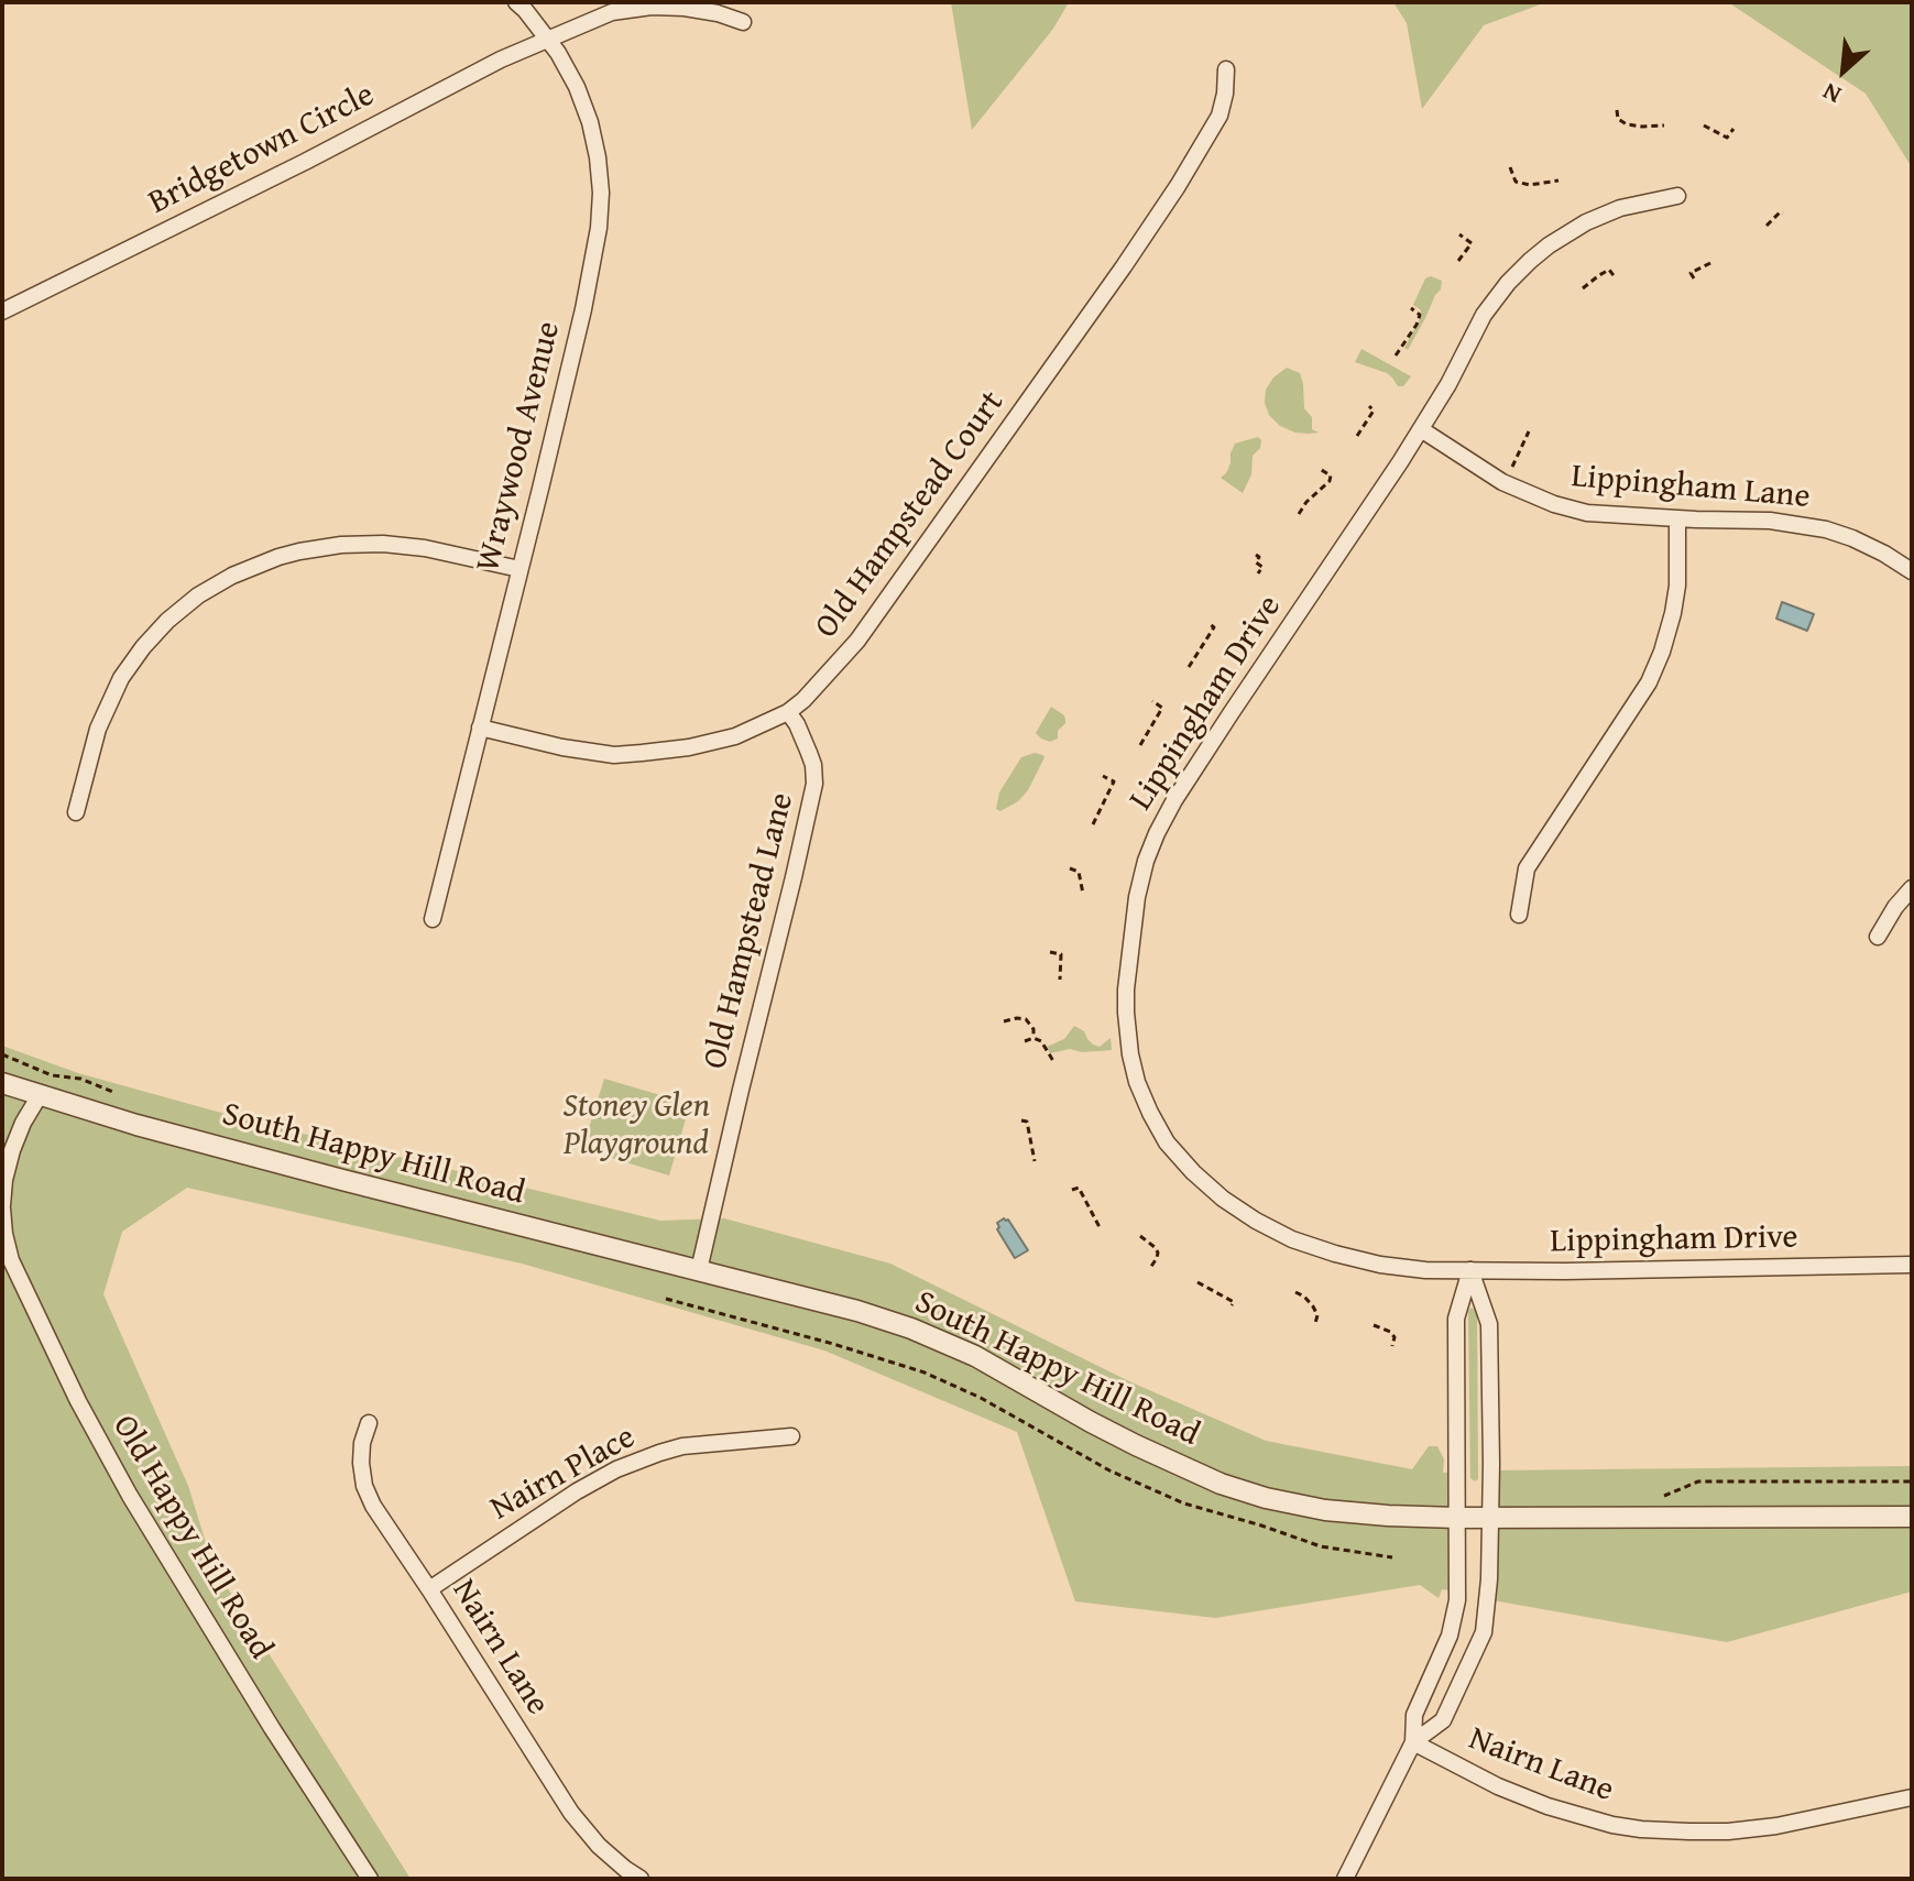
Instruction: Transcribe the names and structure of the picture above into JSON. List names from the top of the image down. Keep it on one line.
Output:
{"streets":{"street":["Bridgetown Circle","Wraywood Avenue","Lippingham Lane","Old Hampstead Court","Lippingham Drive","Old Hampstead Lane","South Happy Hill Road","Nairn Place","Old Happy Hill Road","Nairn Lane"]},"crossings":[["Bridgetown Circle","Wraywood Avenue"],["Wraywood Avenue","Old Hampstead Court"],["Lippingham Lane","Lippingham Drive"],["Old Hampstead Court","Old Hampstead Lane"],["Old Hampstead Lane","South Happy Hill Road"],["South Happy Hill Road","Old Happy Hill Road"],["Nairn Place","Nairn Lane"]],"parks":["Stoney Glen Playground"],"north":"bottom left"}
